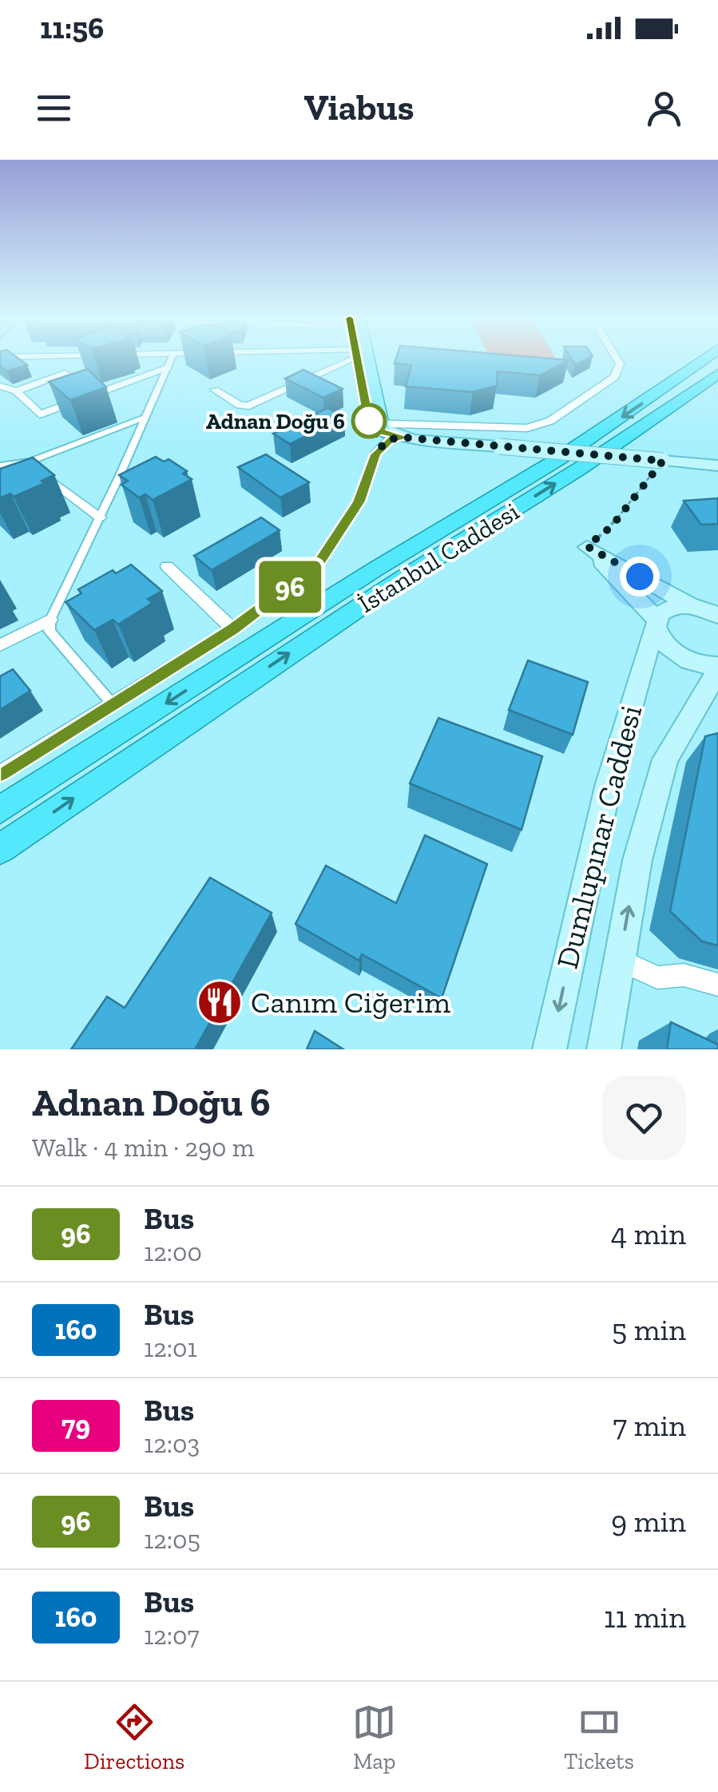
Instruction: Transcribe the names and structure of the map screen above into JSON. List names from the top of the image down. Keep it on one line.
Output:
{"streets":{"highway":["İstanbul Caddesi"],"main road":["Dumlupınar Caddesi"]},"places":{"other":["Adnan Doğu 6"],"restaurant":["Canım Ciğerim"]},"lines":["bus line 96"],"page":{"status":"11:56","header":"Viabus","on_map":"96","heading":["Adnan Doğu 6","Walk · 4 min · 290 m"],"list":[{"mark":"96","name":"Bus","note":"12:00","value":"4 min"},{"mark":"160","name":"Bus","note":"12:01","value":"5 min"},{"mark":"79","name":"Bus","note":"12:03","value":"7 min"},{"mark":"96","name":"Bus","note":"12:05","value":"9 min"},{"mark":"160","name":"Bus","note":"12:07","value":"11 min"}],"tabs":["Directions","Map","Tickets"]}}
